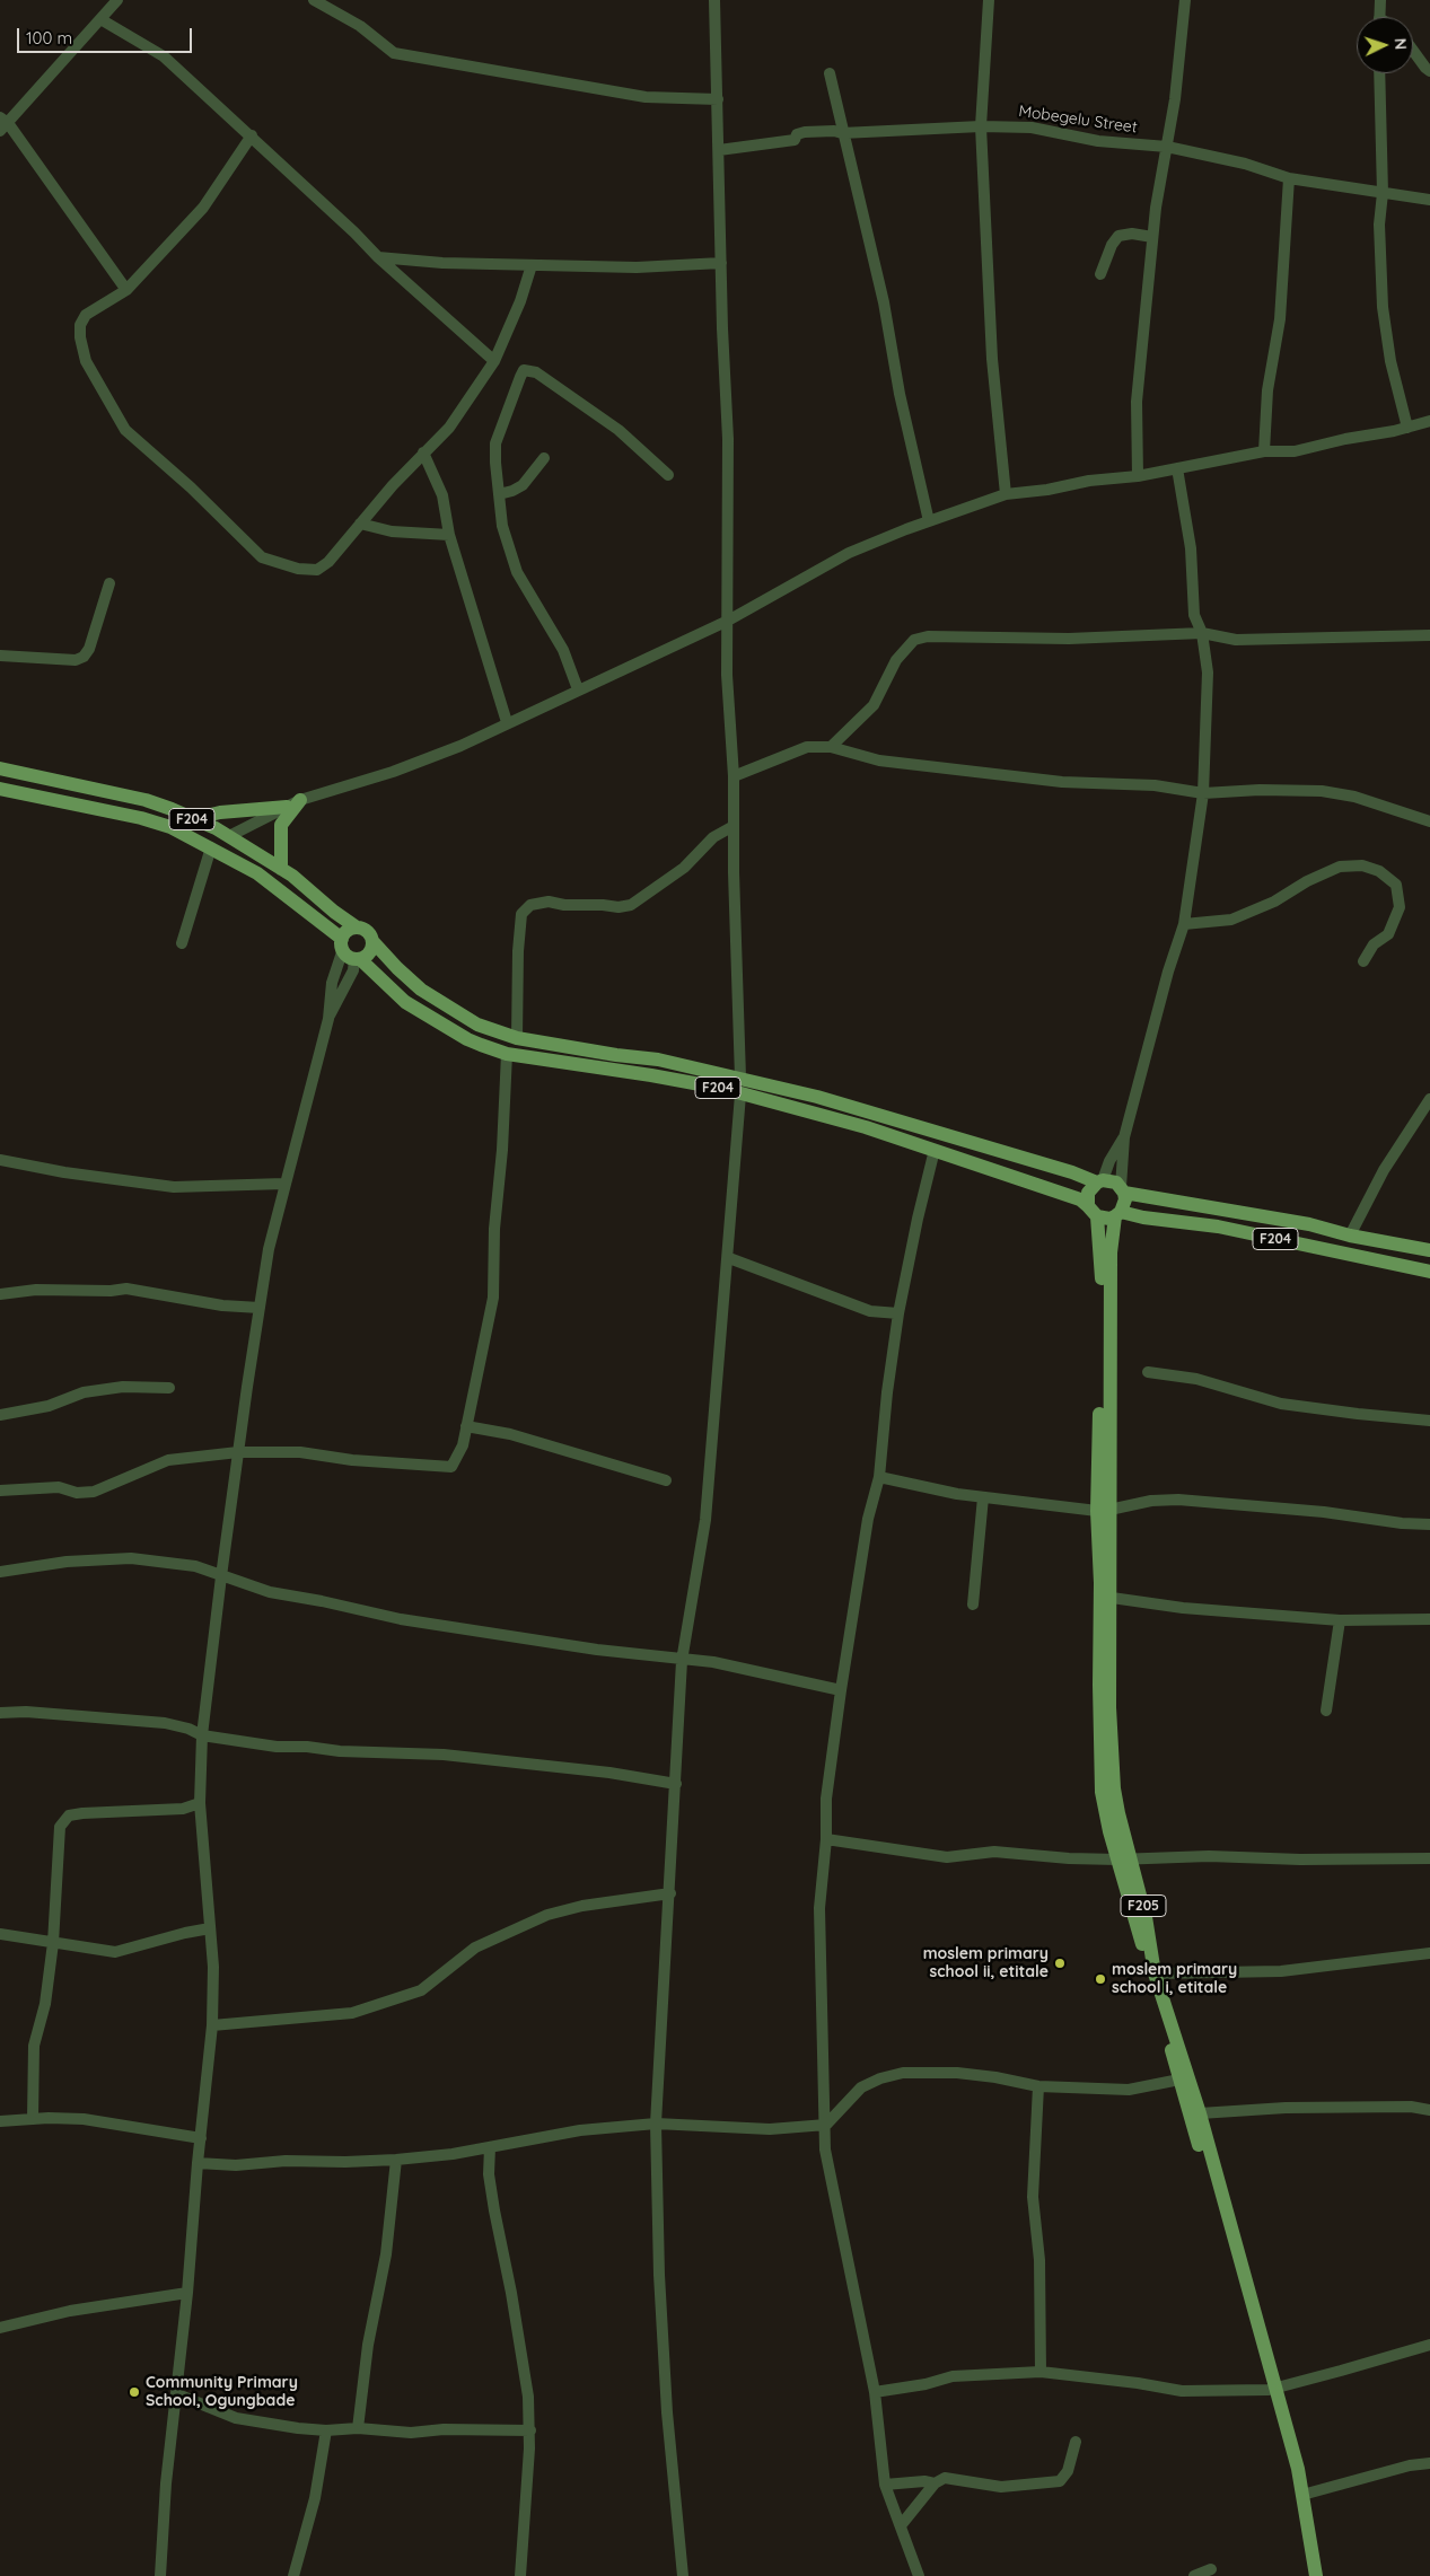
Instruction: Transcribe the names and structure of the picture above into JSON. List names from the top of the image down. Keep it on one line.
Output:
{"streets":{"main road":["F204","F205"],"street":["Mobegelu Street"]},"crossings":[["F204","F205"]],"places":["moslem primary school ii, etitale","moslem primary school i, etitale","Community Primary School, Ogungbade"],"scale_bar":"100 m","north":"right"}
